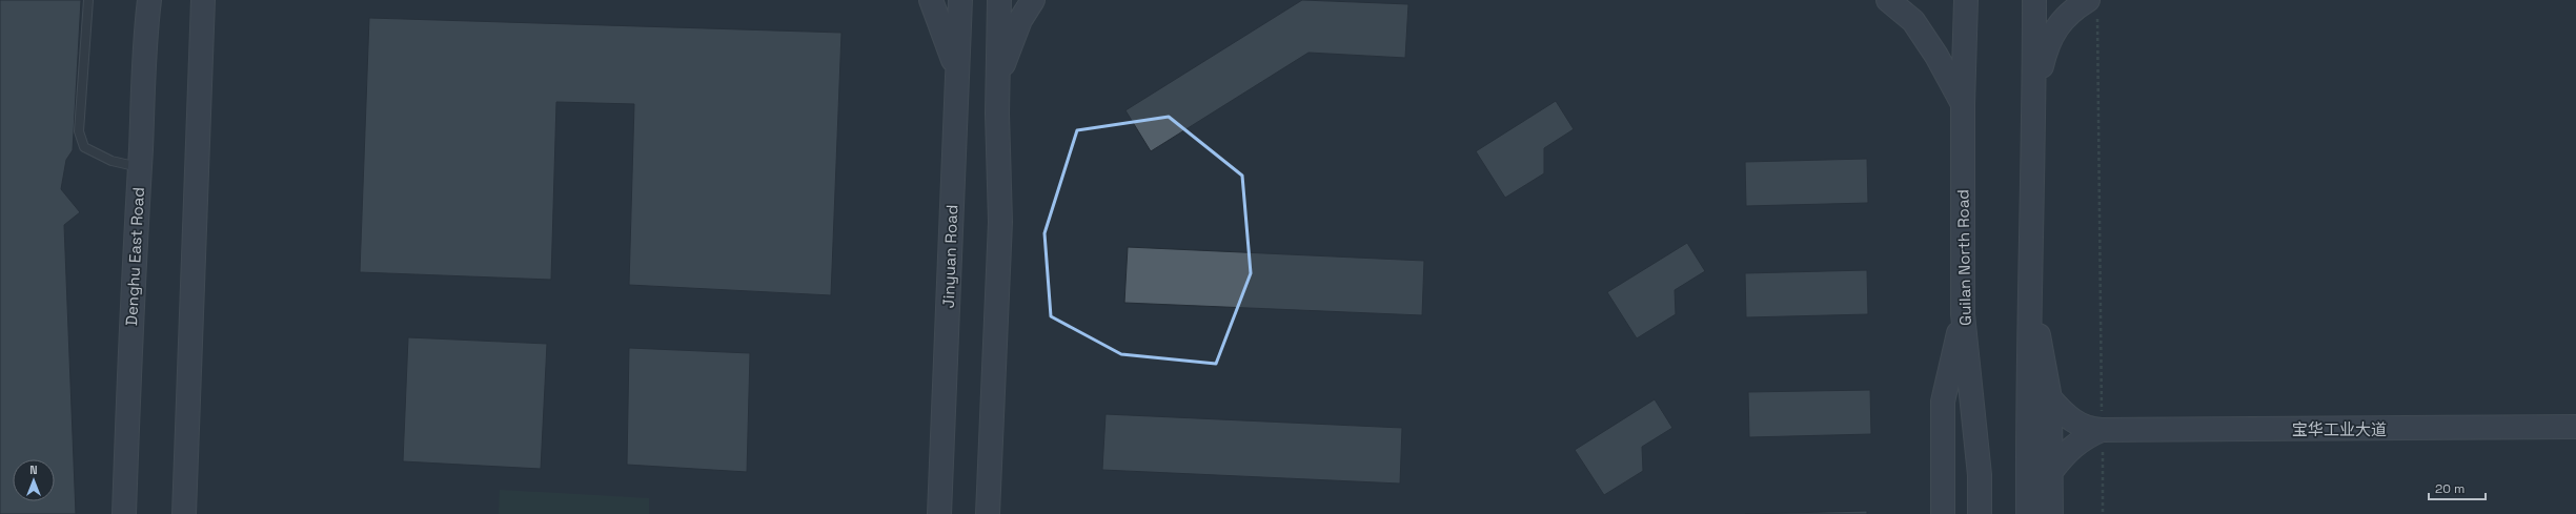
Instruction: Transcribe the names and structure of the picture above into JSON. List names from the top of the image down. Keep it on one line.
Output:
{"streets":{"main road":["Denghu East Road","Jinyuan Road","Guilan North Road","宝华工业大道"]},"scale_bar":"20 m","north":"top"}
